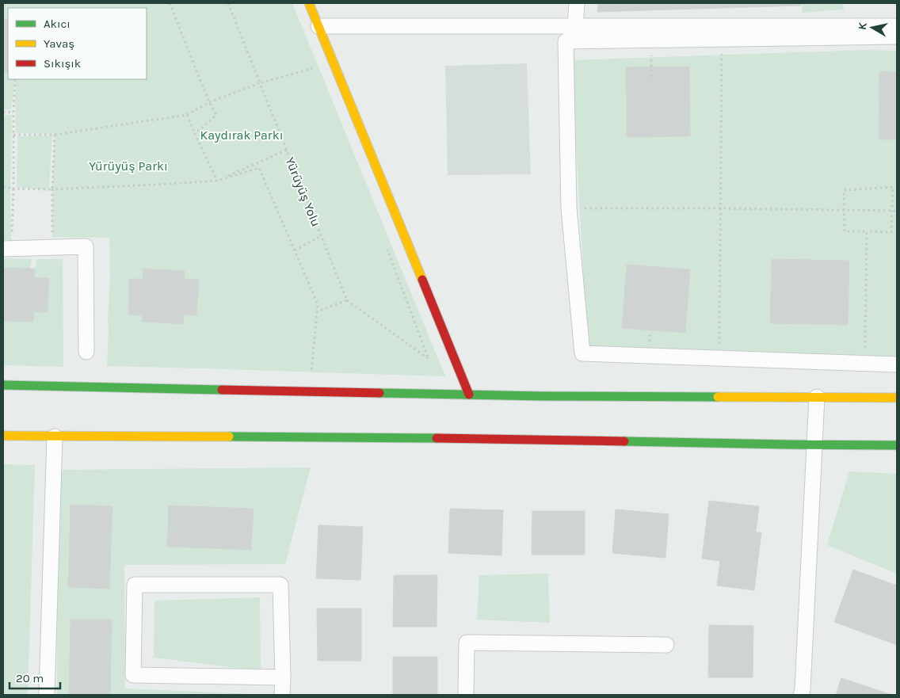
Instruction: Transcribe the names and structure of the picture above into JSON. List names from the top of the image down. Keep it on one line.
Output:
{"streets":{"path":["Yürüyüş Yolu"]},"parks":["Kaydırak Parkı","Yürüyüş Parkı"],"legend":["Akıcı","Yavaş","Sıkışık"],"scale_bar":"20 m","north":"left"}
